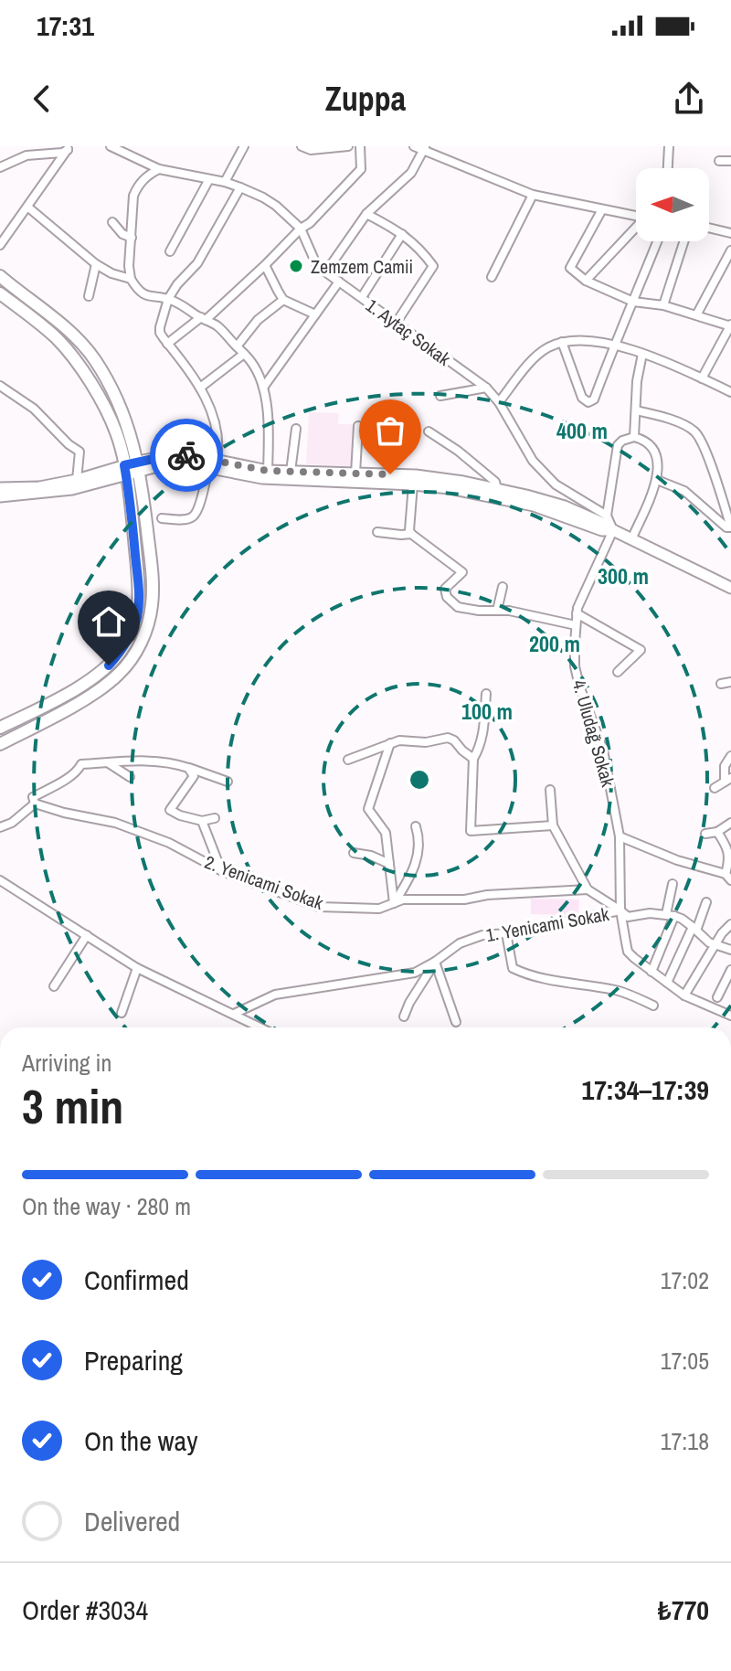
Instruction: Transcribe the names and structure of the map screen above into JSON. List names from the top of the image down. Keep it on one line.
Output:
{"streets":{"street":["1. Aytaç Sokak","4. Uludağ Sokak","2. Yenicami Sokak","1. Yenicami Sokak"]},"crossings":[["4. Uludağ Sokak","1. Yenicami Sokak"]],"places":["Zemzem Camii"],"north":"left","page":{"status":"17:31","header":"Zuppa","heading":["3 min","Arriving in","17:34–17:39"],"panel":["Order #3034","₺770"],"bar":"On the way · 280 m","list":[["Confirmed","17:02"],["Preparing","17:05"],["On the way","17:18"],"Delivered"]},"rings":["400 m","300 m","200 m","100 m"]}
